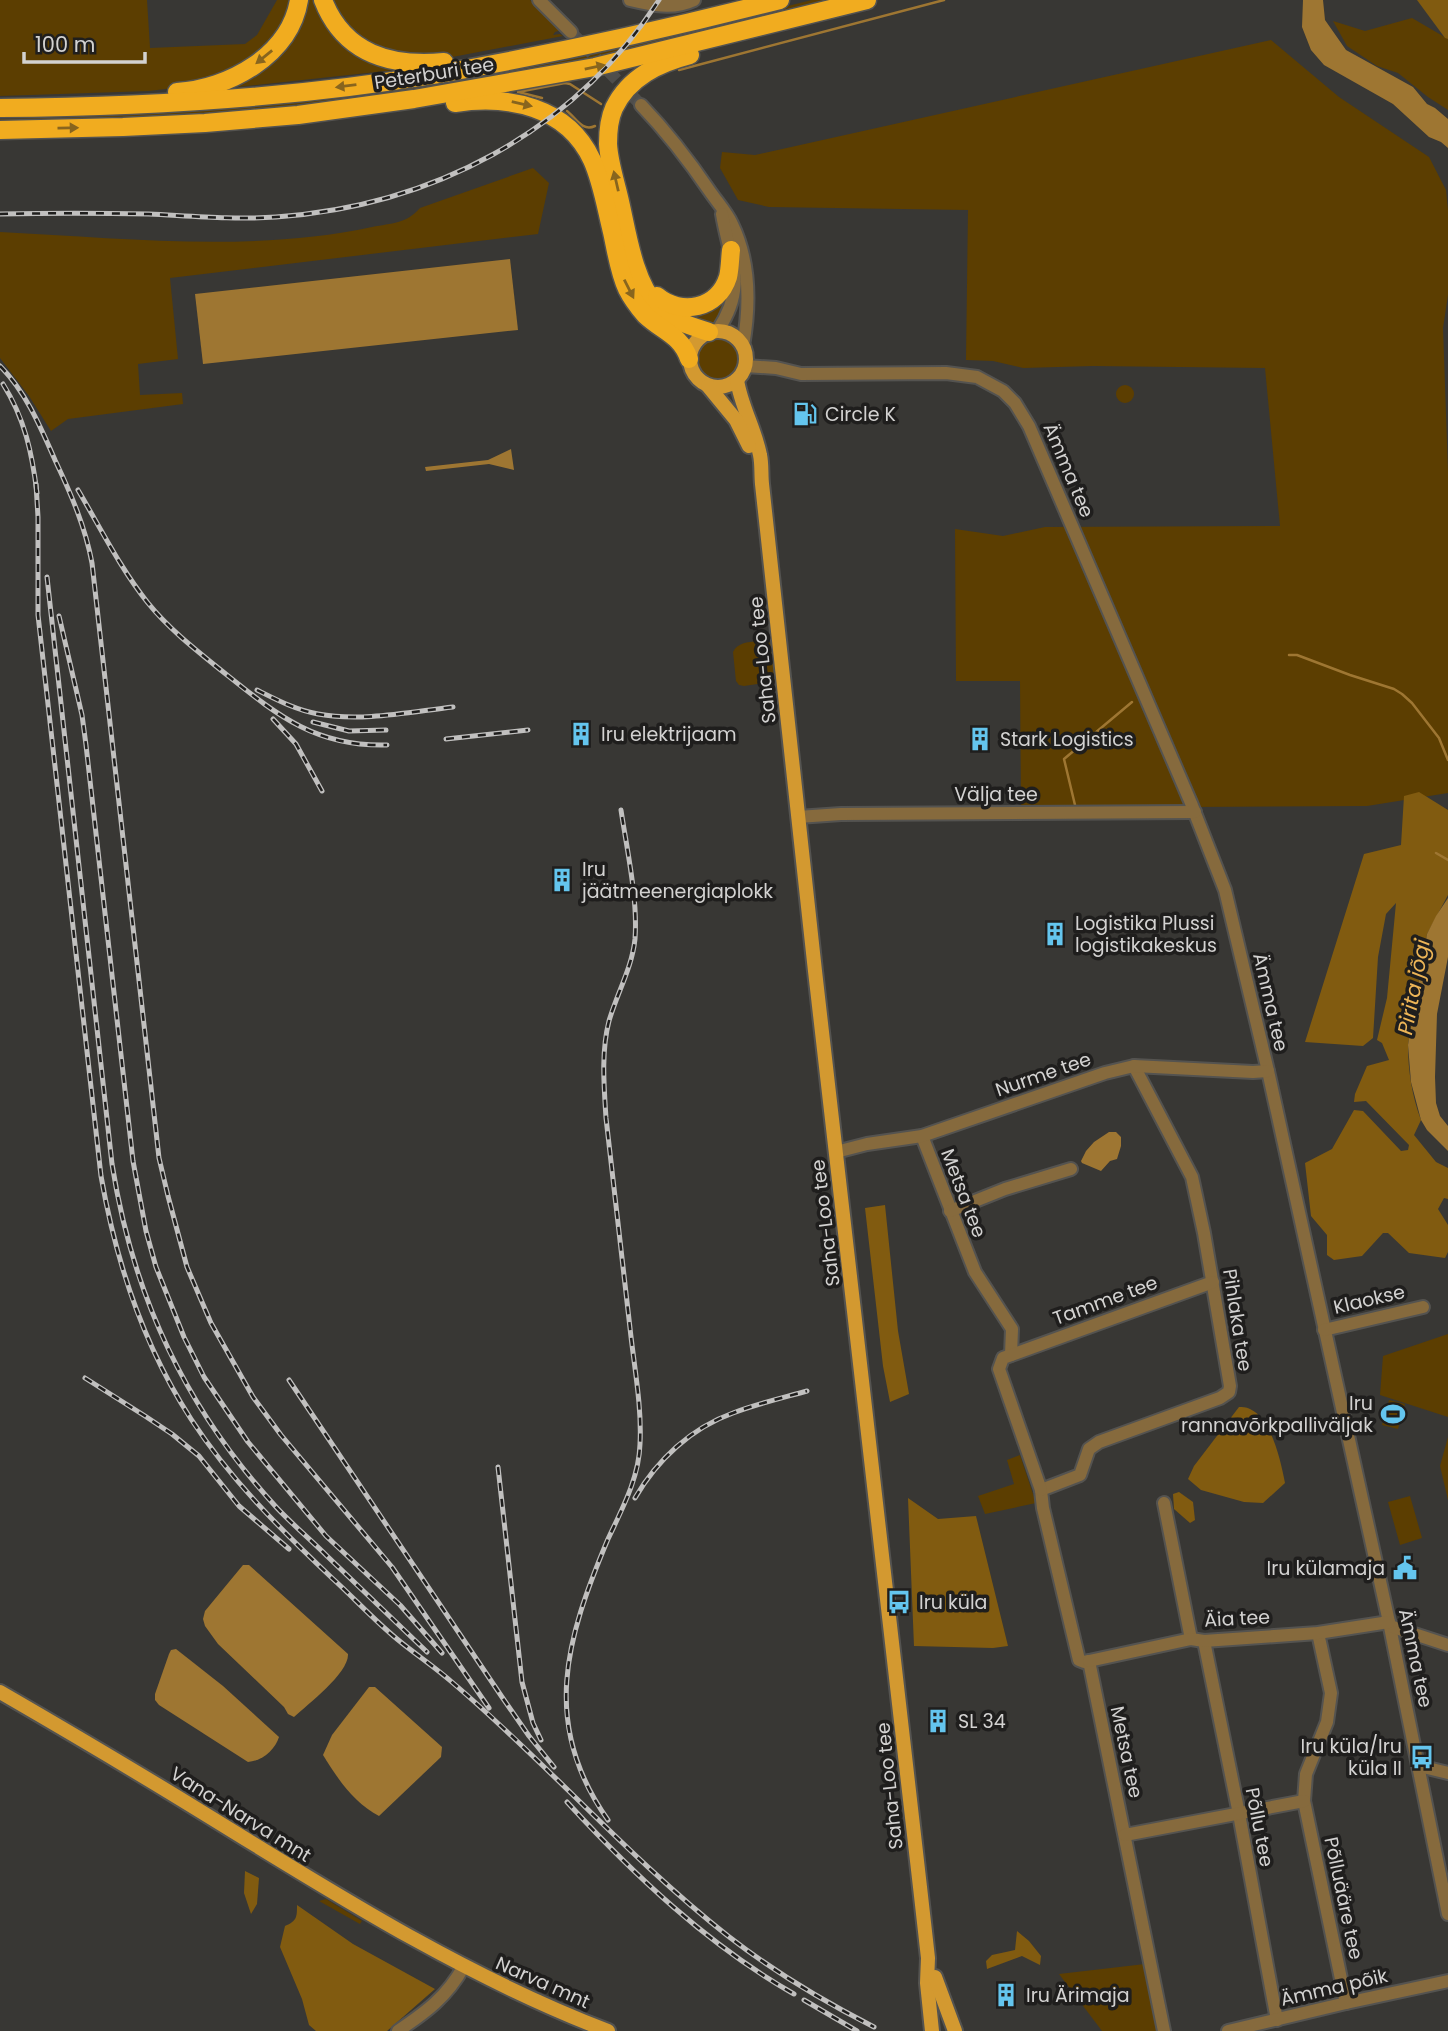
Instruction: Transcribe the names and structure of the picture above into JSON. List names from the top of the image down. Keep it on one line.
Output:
{"streets":{"highway":["Peterburi tee"],"main road":["Saha-Loo tee","Vana-Narva mnt","Narva mnt"],"street":["Ämma tee","Välja tee","Nurme tee","Metsa tee","Klaokse","Tamme tee","Pihlaka tee","Äia tee","Põllu tee","Põlluääre tee","Ämma põik"]},"crossings":[["Ämma tee","Saha-Loo tee"],["Ämma tee","Välja tee"],["Ämma tee","Nurme tee"],["Ämma tee","Klaokse"],["Ämma tee","Äia tee"],["Saha-Loo tee","Välja tee"],["Saha-Loo tee","Nurme tee"],["Nurme tee","Metsa tee"],["Nurme tee","Pihlaka tee"],["Metsa tee","Tamme tee"],["Metsa tee","Pihlaka tee"],["Metsa tee","Äia tee"],["Tamme tee","Pihlaka tee"],["Äia tee","Põllu tee"],["Äia tee","Põlluääre tee"],["Vana-Narva mnt","Narva mnt"],["Põllu tee","Ämma põik"],["Põlluääre tee","Ämma põik"]],"water":["Pirita jõgi"],"places":{"fuel station":["Circle K"],"building":["Iru elektrijaam","Stark Logistics","Iru jäätmeenergiaplokk","Logistika Plussi logistikakeskus","SL 34","Iru Ärimaja"],"sports":["Iru rannavõrkpalliväljak"],"public building":["Iru külamaja"],"bus stop":["Iru küla","Iru küla/Iru küla II"]},"scale_bar":"100 m"}
